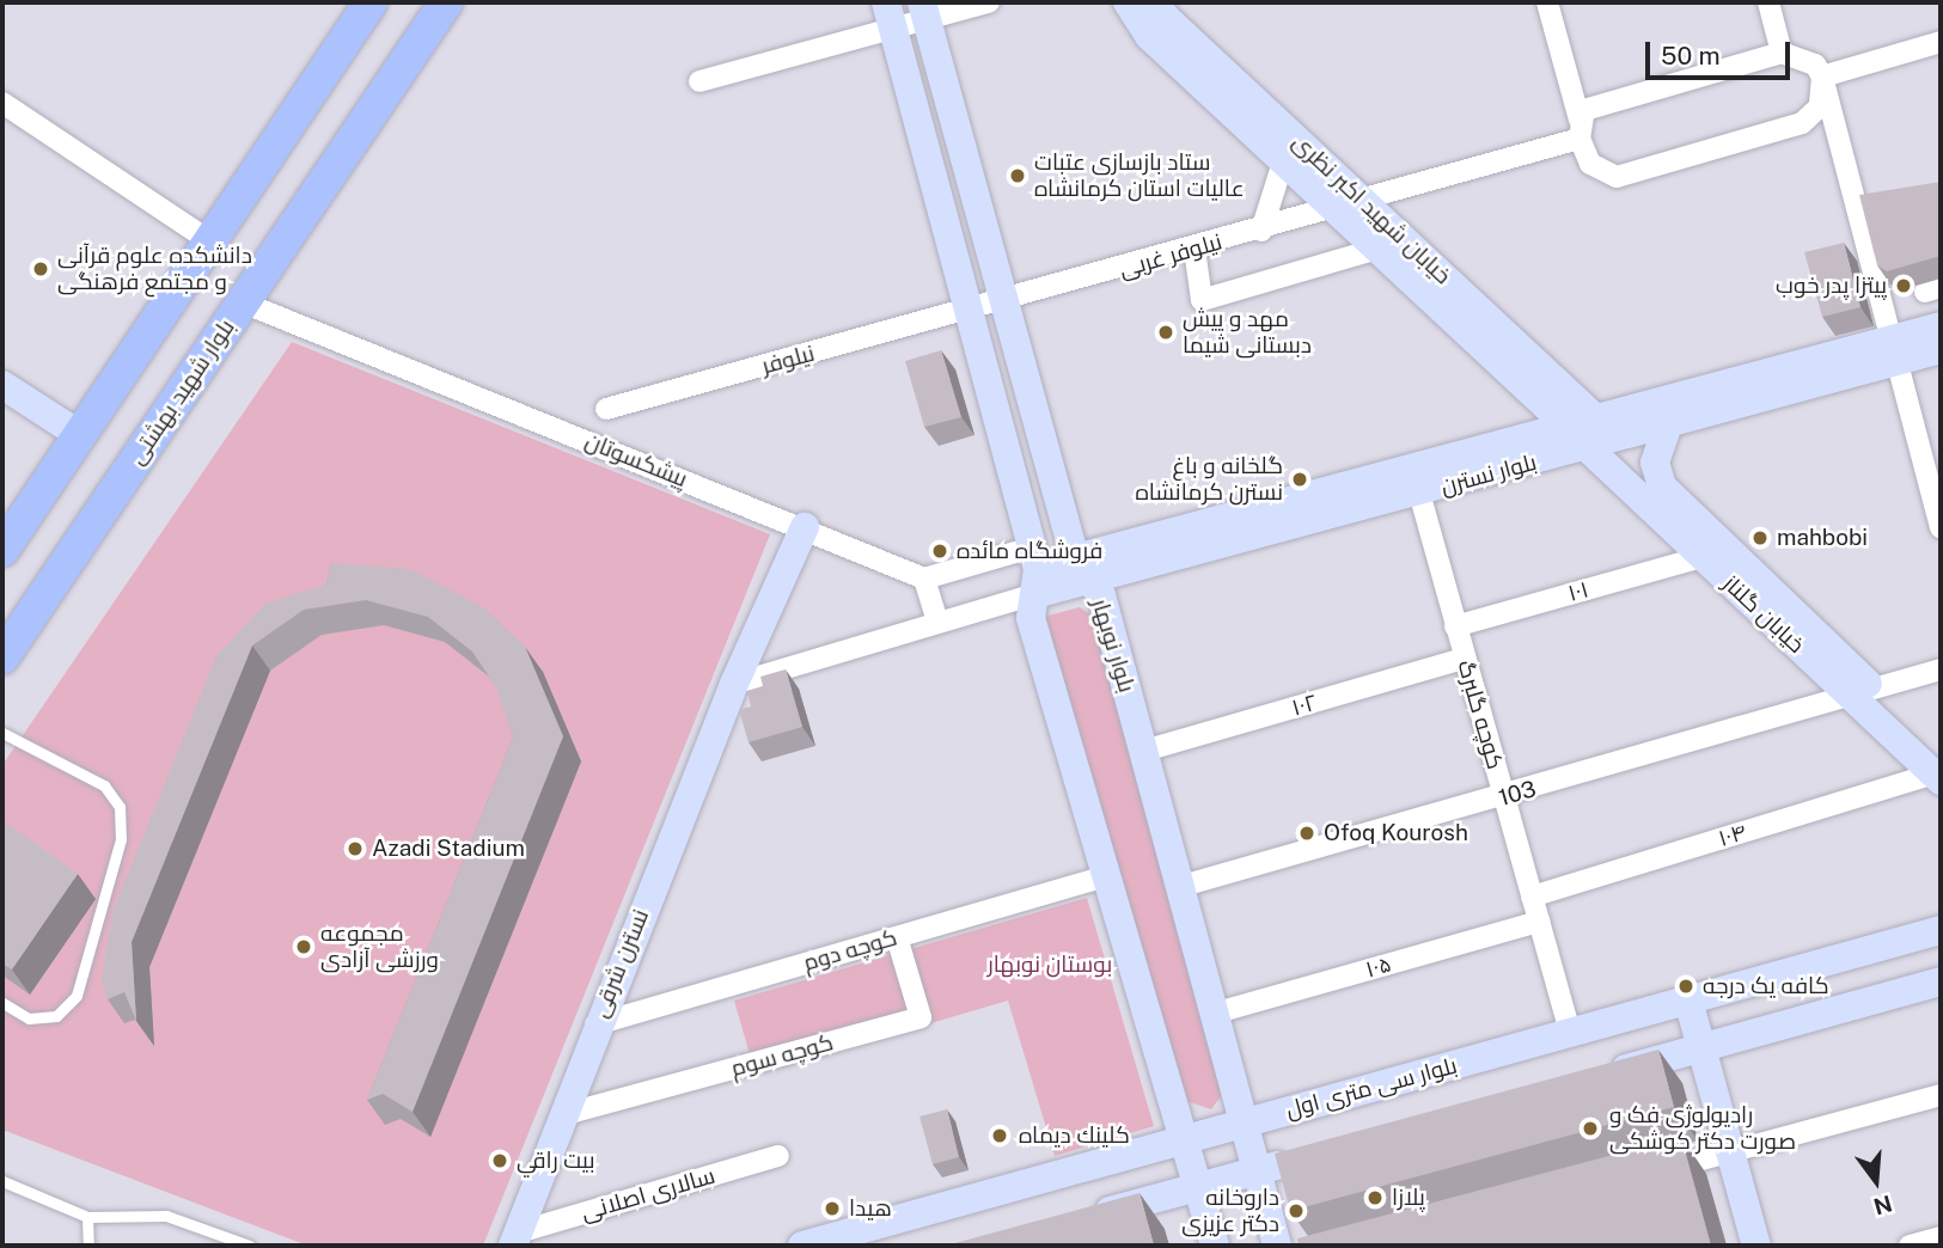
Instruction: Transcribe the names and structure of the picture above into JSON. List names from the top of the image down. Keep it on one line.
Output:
{"streets":{"main road":["بلوار شهید بهشتی"],"street":["خیابان شهید اکبر نظری","نیلوفر غربی","نیلوفر","پیشکسوتان","بلوار نسترن","۱۰۱","خیابان گلناز","بلوار نوبهار","۱۰۲","کوچه گلبرگ","103","۱۰۴","کوچه دوم","نسترن شرقی","۱۰۵","کوچه سوم","بلوار سی متری اول","سالاری اصلانی"]},"crossings":[["خیابان شهید اکبر نظری","نیلوفر غربی"],["خیابان شهید اکبر نظری","بلوار نسترن"],["خیابان شهید اکبر نظری","خیابان گلناز"],["نیلوفر غربی","نیلوفر"],["نیلوفر غربی","بلوار نوبهار"],["بلوار شهید بهشتی","پیشکسوتان"],["پیشکسوتان","نسترن شرقی"],["بلوار نسترن","خیابان گلناز"],["بلوار نسترن","بلوار نوبهار"],["بلوار نسترن","کوچه گلبرگ"],["۱۰۱","خیابان گلناز"],["۱۰۱","کوچه گلبرگ"],["خیابان گلناز","103"],["خیابان گلناز","۱۰۴"],["بلوار نوبهار","۱۰۲"],["بلوار نوبهار","103"],["بلوار نوبهار","۱۰۵"],["بلوار نوبهار","بلوار سی متری اول"],["۱۰۲","کوچه گلبرگ"],["کوچه گلبرگ","103"],["کوچه گلبرگ","۱۰۴"],["کوچه گلبرگ","۱۰۵"],["کوچه گلبرگ","بلوار سی متری اول"],["کوچه دوم","نسترن شرقی"],["کوچه دوم","کوچه سوم"],["نسترن شرقی","کوچه سوم"],["نسترن شرقی","سالاری اصلانی"]],"parks":["بوستان نوبهار"],"places":["ستاد بازسازی عتبات عالیات استان کرمانشاه","دانشکده علوم قرآنی و مجتمع فرهنگی","پیتزا پدر خوب","مهد و پیش دبستانی شیما","گلخانه و باغ نسترن کرمانشاه","mahbobi","فروشگاه مائده","Ofoq Kourosh","Azadi Stadium","مجموعه ورزشی آزادی","کافه یک درجه","رادیولوژی فک و صورت دکتر کوشکی","كلينك ديماه","بيت راقي","پلازا","هیدا","داروخانه دکتر عزیزی"],"scale_bar":"50 m","north":"bottom"}
